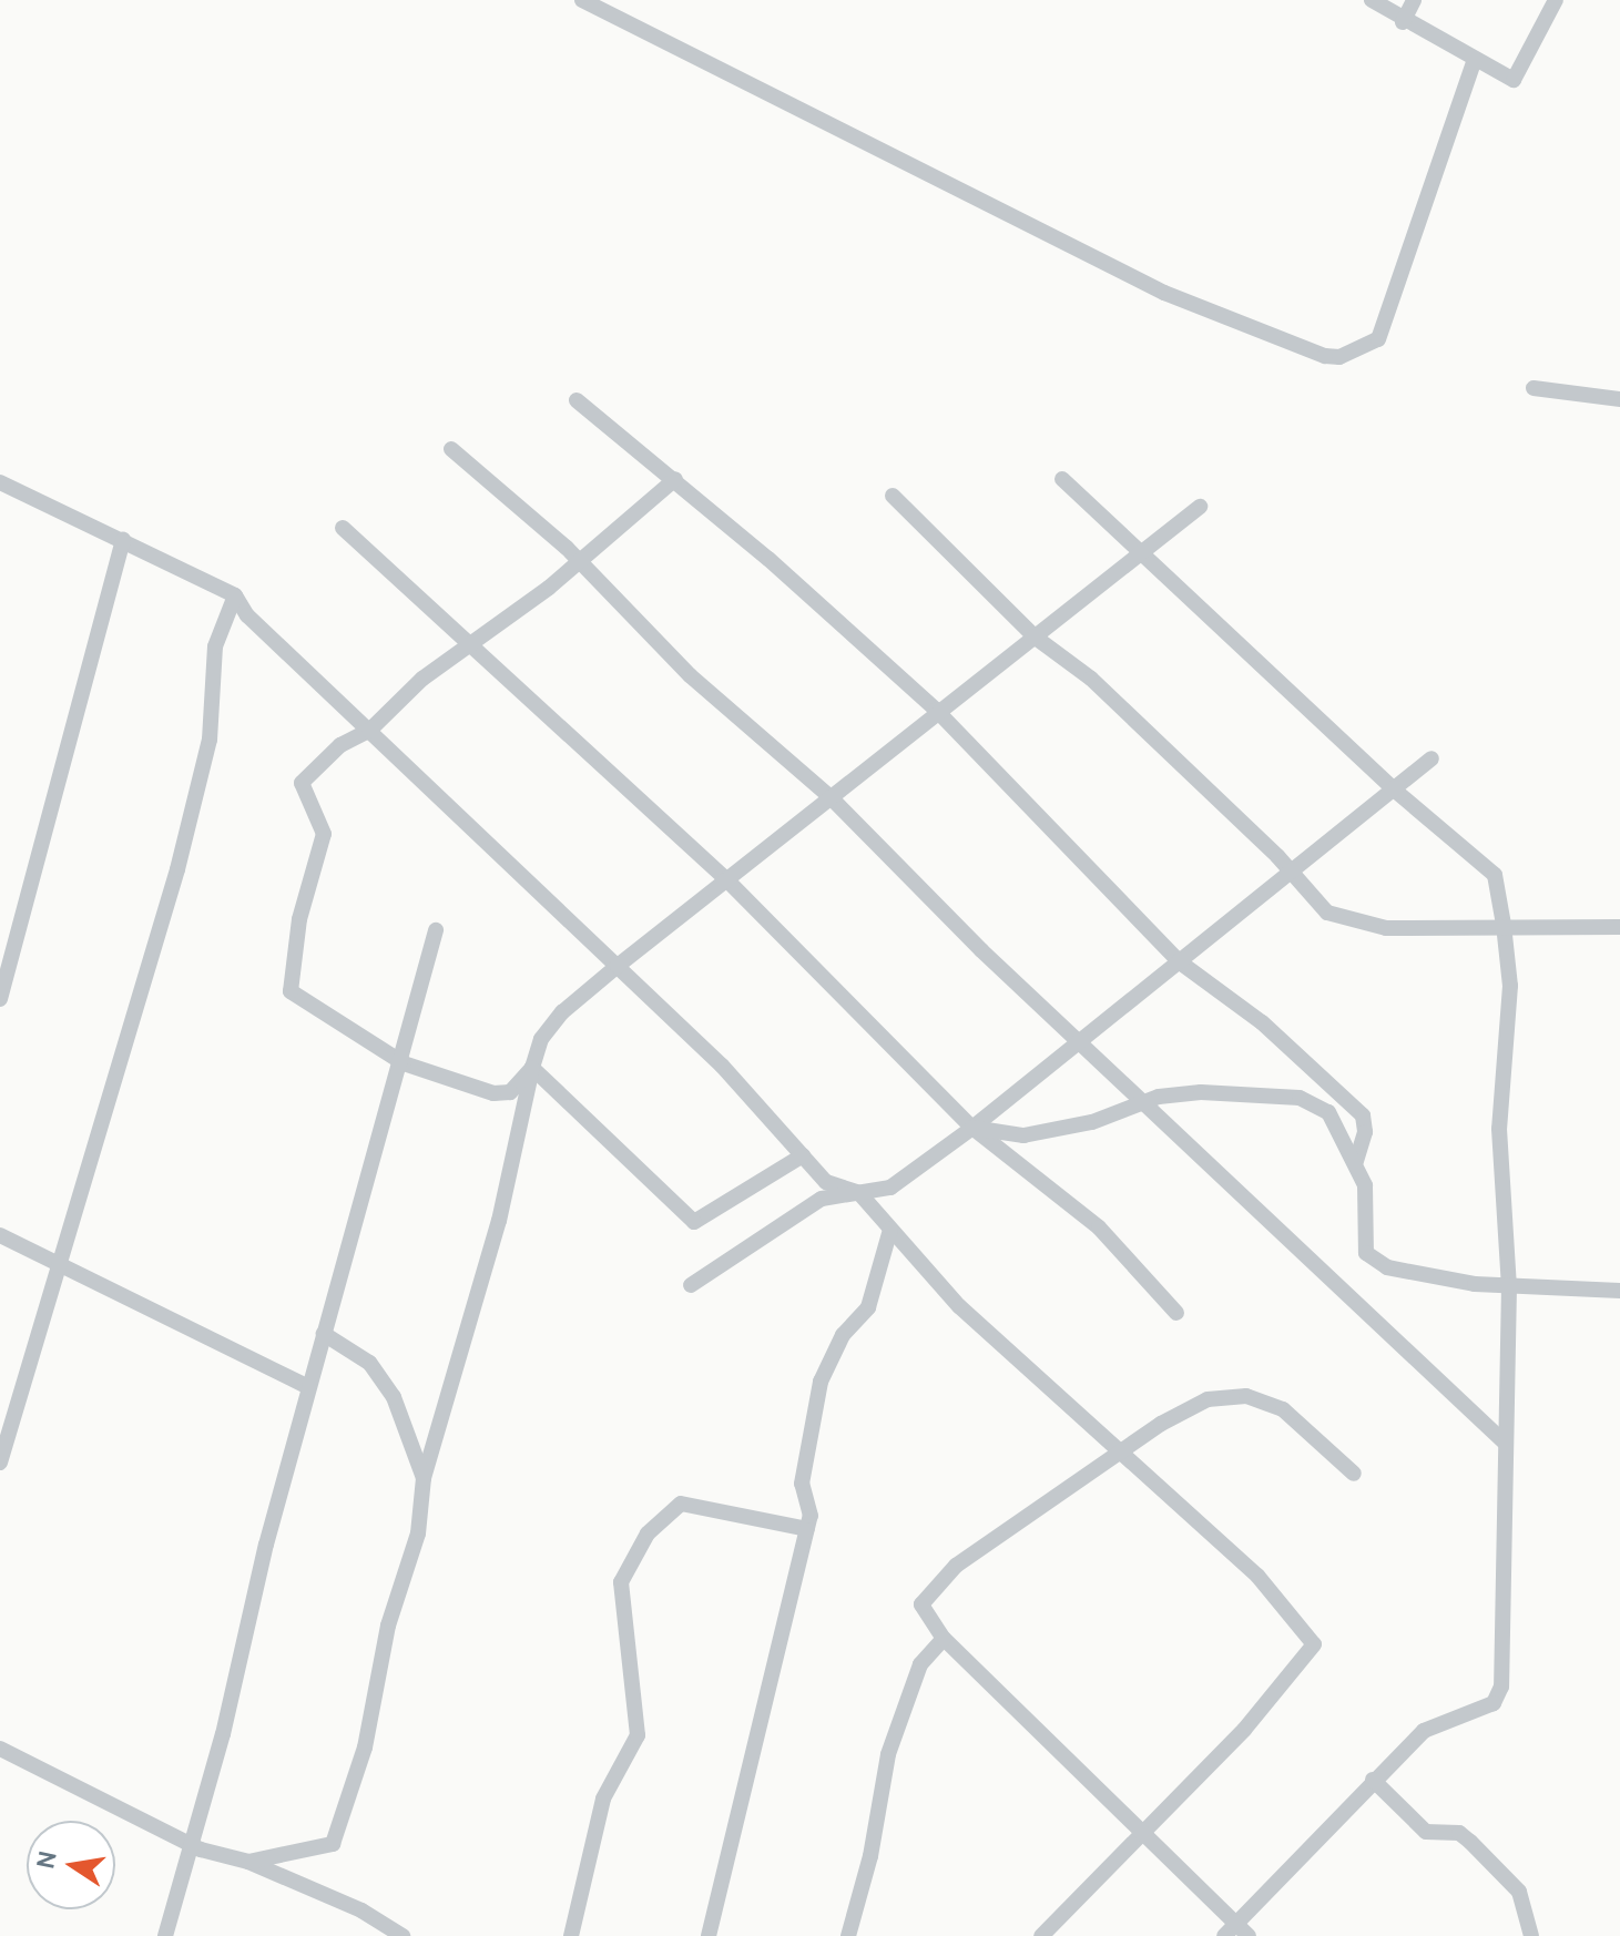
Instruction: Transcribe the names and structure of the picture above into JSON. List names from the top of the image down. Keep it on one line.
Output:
{"north":"left"}
